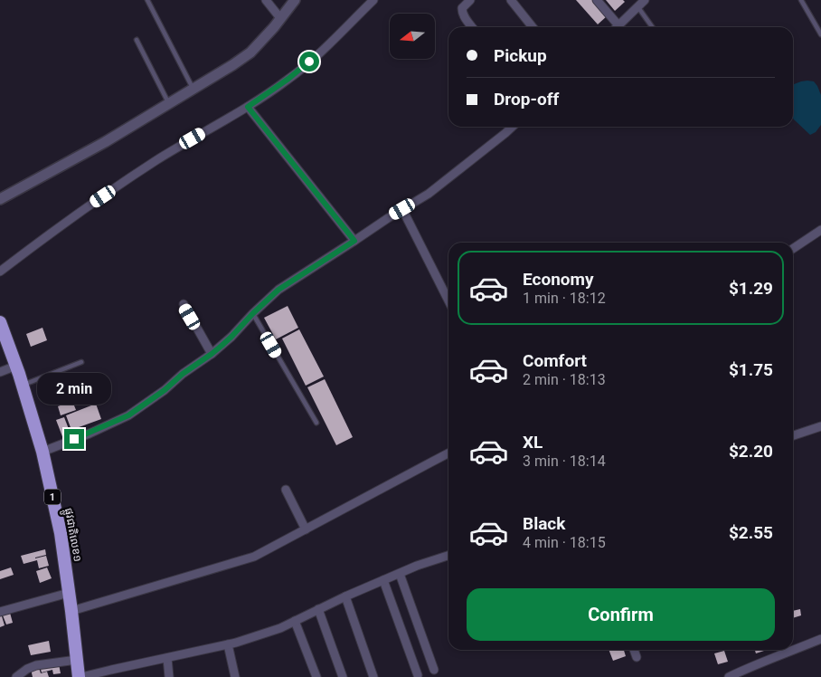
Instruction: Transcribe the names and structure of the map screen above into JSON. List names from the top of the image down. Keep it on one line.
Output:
{"streets":{"highway":["1","ផ្លូវជាតិលេខ១"]},"north":"left","page":{"banner":["Pickup","Drop-off"],"list":[{"name":"Economy","note":"1 min · 18:12","value":"$1.29"},{"name":"Comfort","note":"2 min · 18:13","value":"$1.75"},{"name":"XL","note":"3 min · 18:14","value":"$2.20"},{"name":"Black","note":"4 min · 18:15","value":"$2.55"}],"bubble":"2 min","buttons":"Confirm"}}
